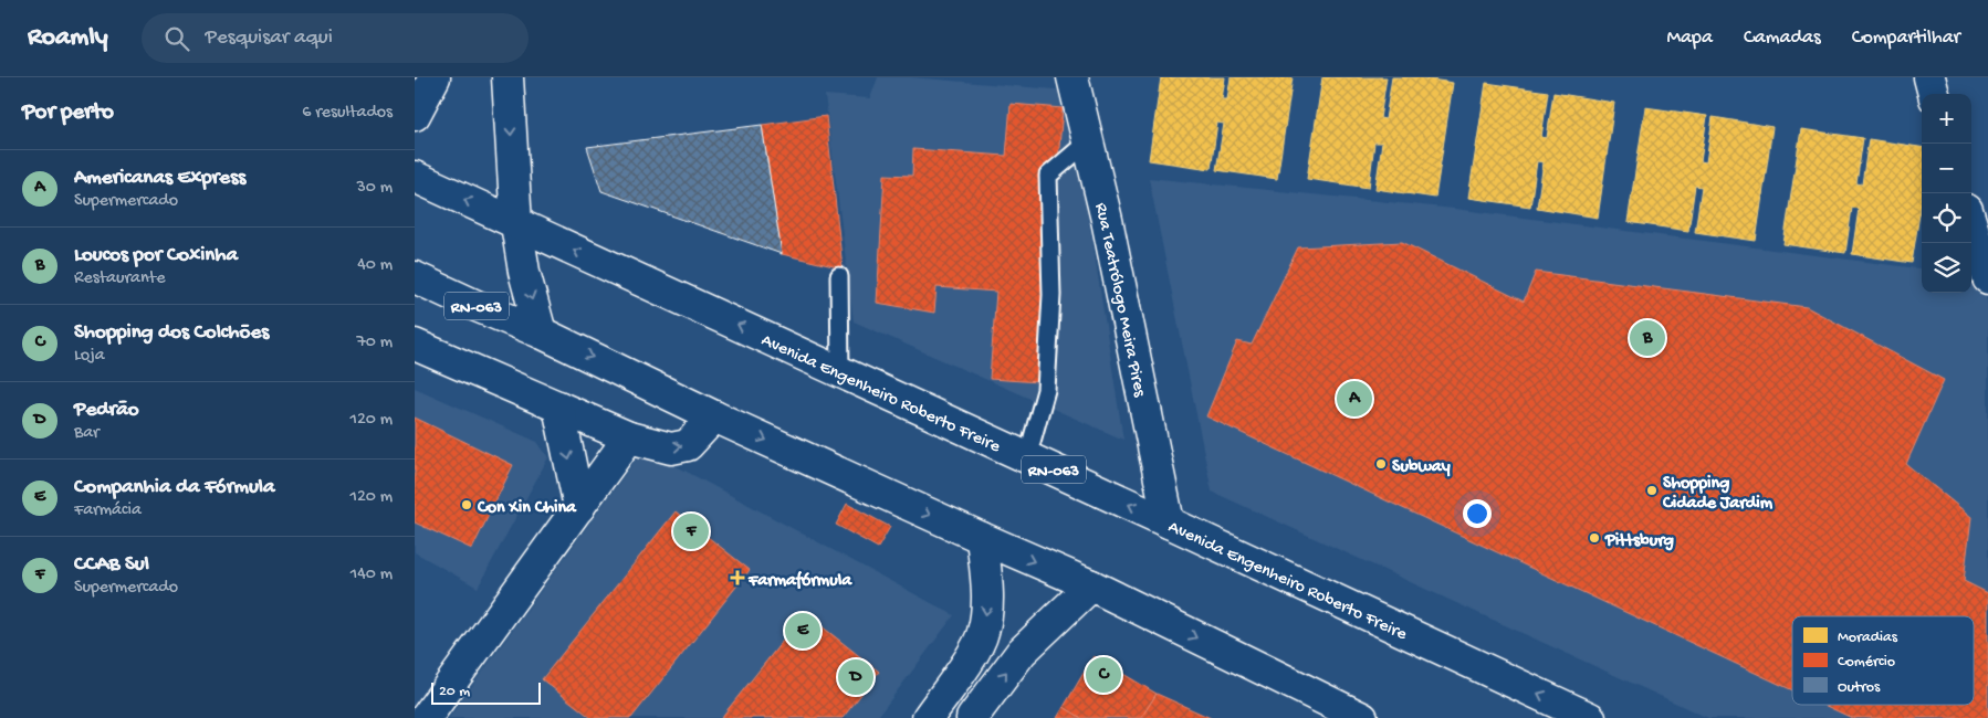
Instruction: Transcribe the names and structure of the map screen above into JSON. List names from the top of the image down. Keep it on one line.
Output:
{"streets":{"main road":["Rua Teatrólogo Meira Pires","RN-063","Avenida Engenheiro Roberto Freire"]},"crossings":[["Rua Teatrólogo Meira Pires","Avenida Engenheiro Roberto Freire"]],"places":{"other":["Subway","Shopping Cidade Jardim","Con Xin China","Pittsburg"],"health":["Farmafórmula"]},"legend":["Moradias","Comércio","Outros"],"scale_bar":"20 m","page":{"header":"Roamly","search":"Pesquisar aqui","nav":["Mapa","Camadas","Compartilhar"],"heading":["Por perto","6 resultados"],"map_buttons":["+","−"],"list":[{"mark":"A","name":"Americanas Express","note":"Supermercado","value":"30 m"},{"mark":"B","name":"Loucos por Coxinha","note":"Restaurante","value":"40 m"},{"mark":"C","name":"Shopping dos Colchões","note":"Loja","value":"70 m"},{"mark":"D","name":"Pedrão","note":"Bar","value":"120 m"},{"mark":"E","name":"Companhia da Fórmula","note":"Farmácia","value":"120 m"},{"mark":"F","name":"CCAB Sul","note":"Supermercado","value":"140 m"}],"pins":["B","A","F","E","C","D"],"scale":"20 m"}}
